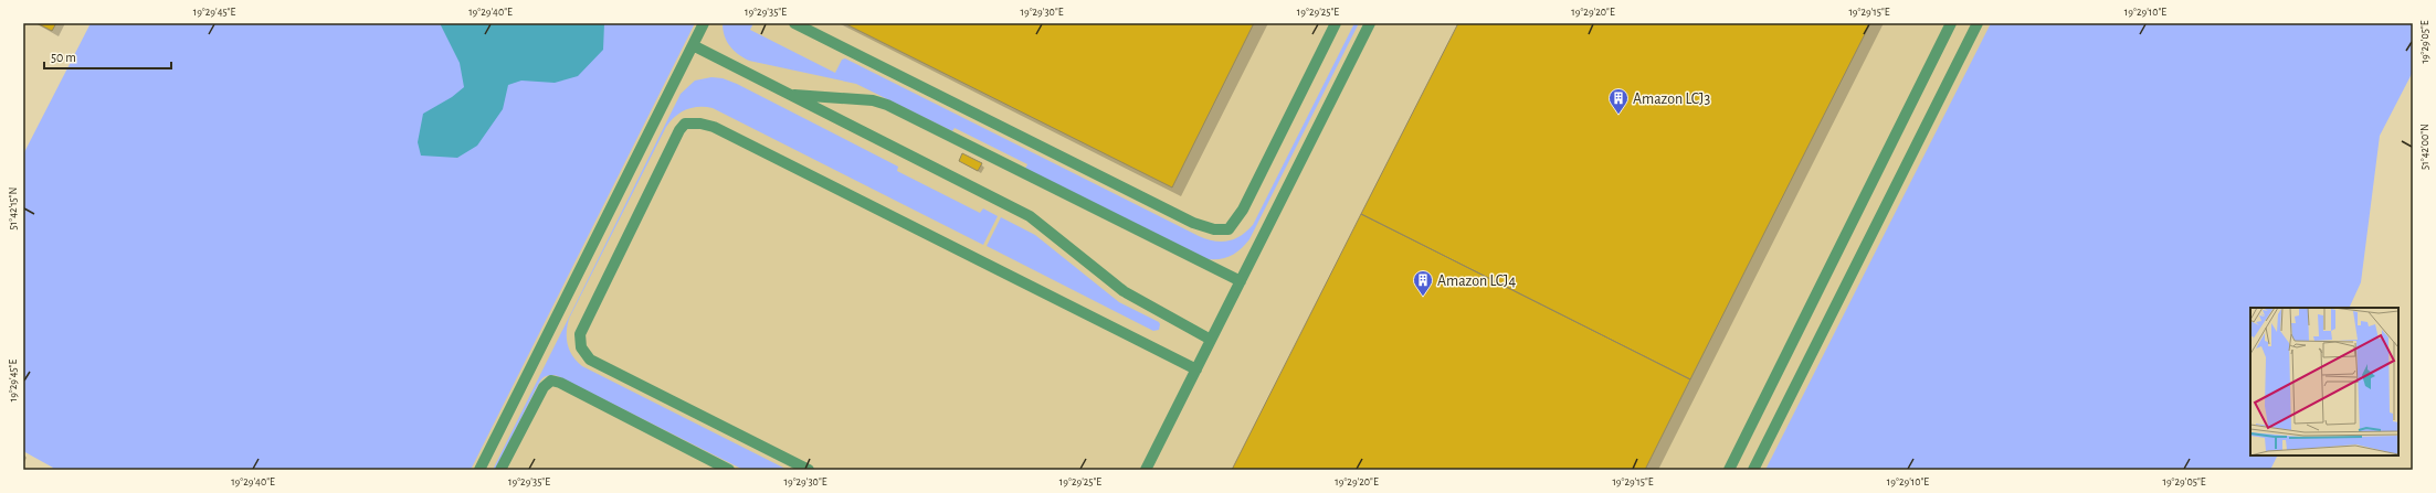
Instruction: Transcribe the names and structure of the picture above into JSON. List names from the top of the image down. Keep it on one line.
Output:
{"places":{"building":["Amazon LCJ3","Amazon LCJ4"]},"scale_bar":"50 m","coordinates":["19°29'45\"E","19°29'40\"E","19°29'35\"E","19°29'30\"E","19°29'25\"E","19°29'20\"E","19°29'15\"E","19°29'10\"E","19°29'05\"E","51°42'00\"N","51°42'15\"N"]}
